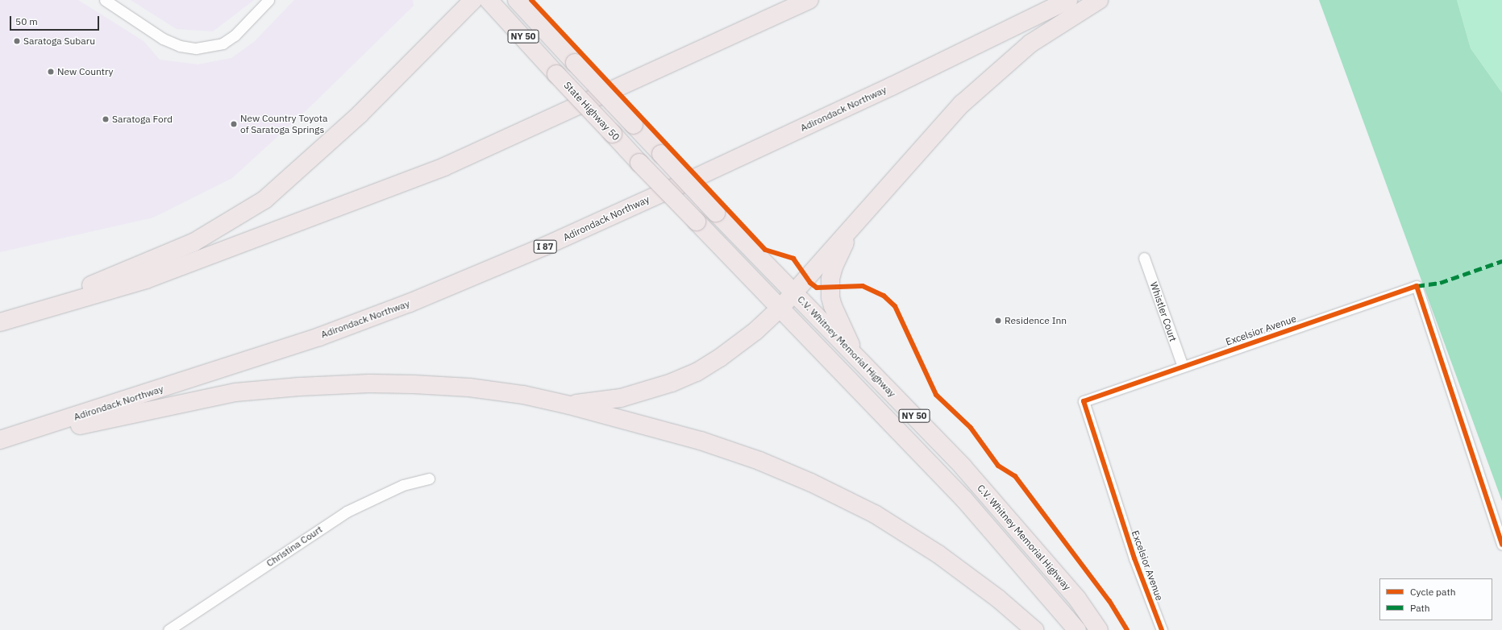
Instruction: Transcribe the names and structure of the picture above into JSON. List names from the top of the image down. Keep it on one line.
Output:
{"streets":{"highway":["NY 50","Adirondack Northway","State Highway 50","I 87","C.V. Whitney Memorial Highway"],"street":["Whistler Court","Excelsior Avenue","Christina Court"]},"crossings":[["State Highway 50","C.V. Whitney Memorial Highway"],["Whistler Court","Excelsior Avenue"]],"places":["Saratoga Subaru","New Country","Saratoga Ford","New Country Toyota of Saratoga Springs","Residence Inn"],"legend":["Cycle path","Path"],"scale_bar":"50 m"}
